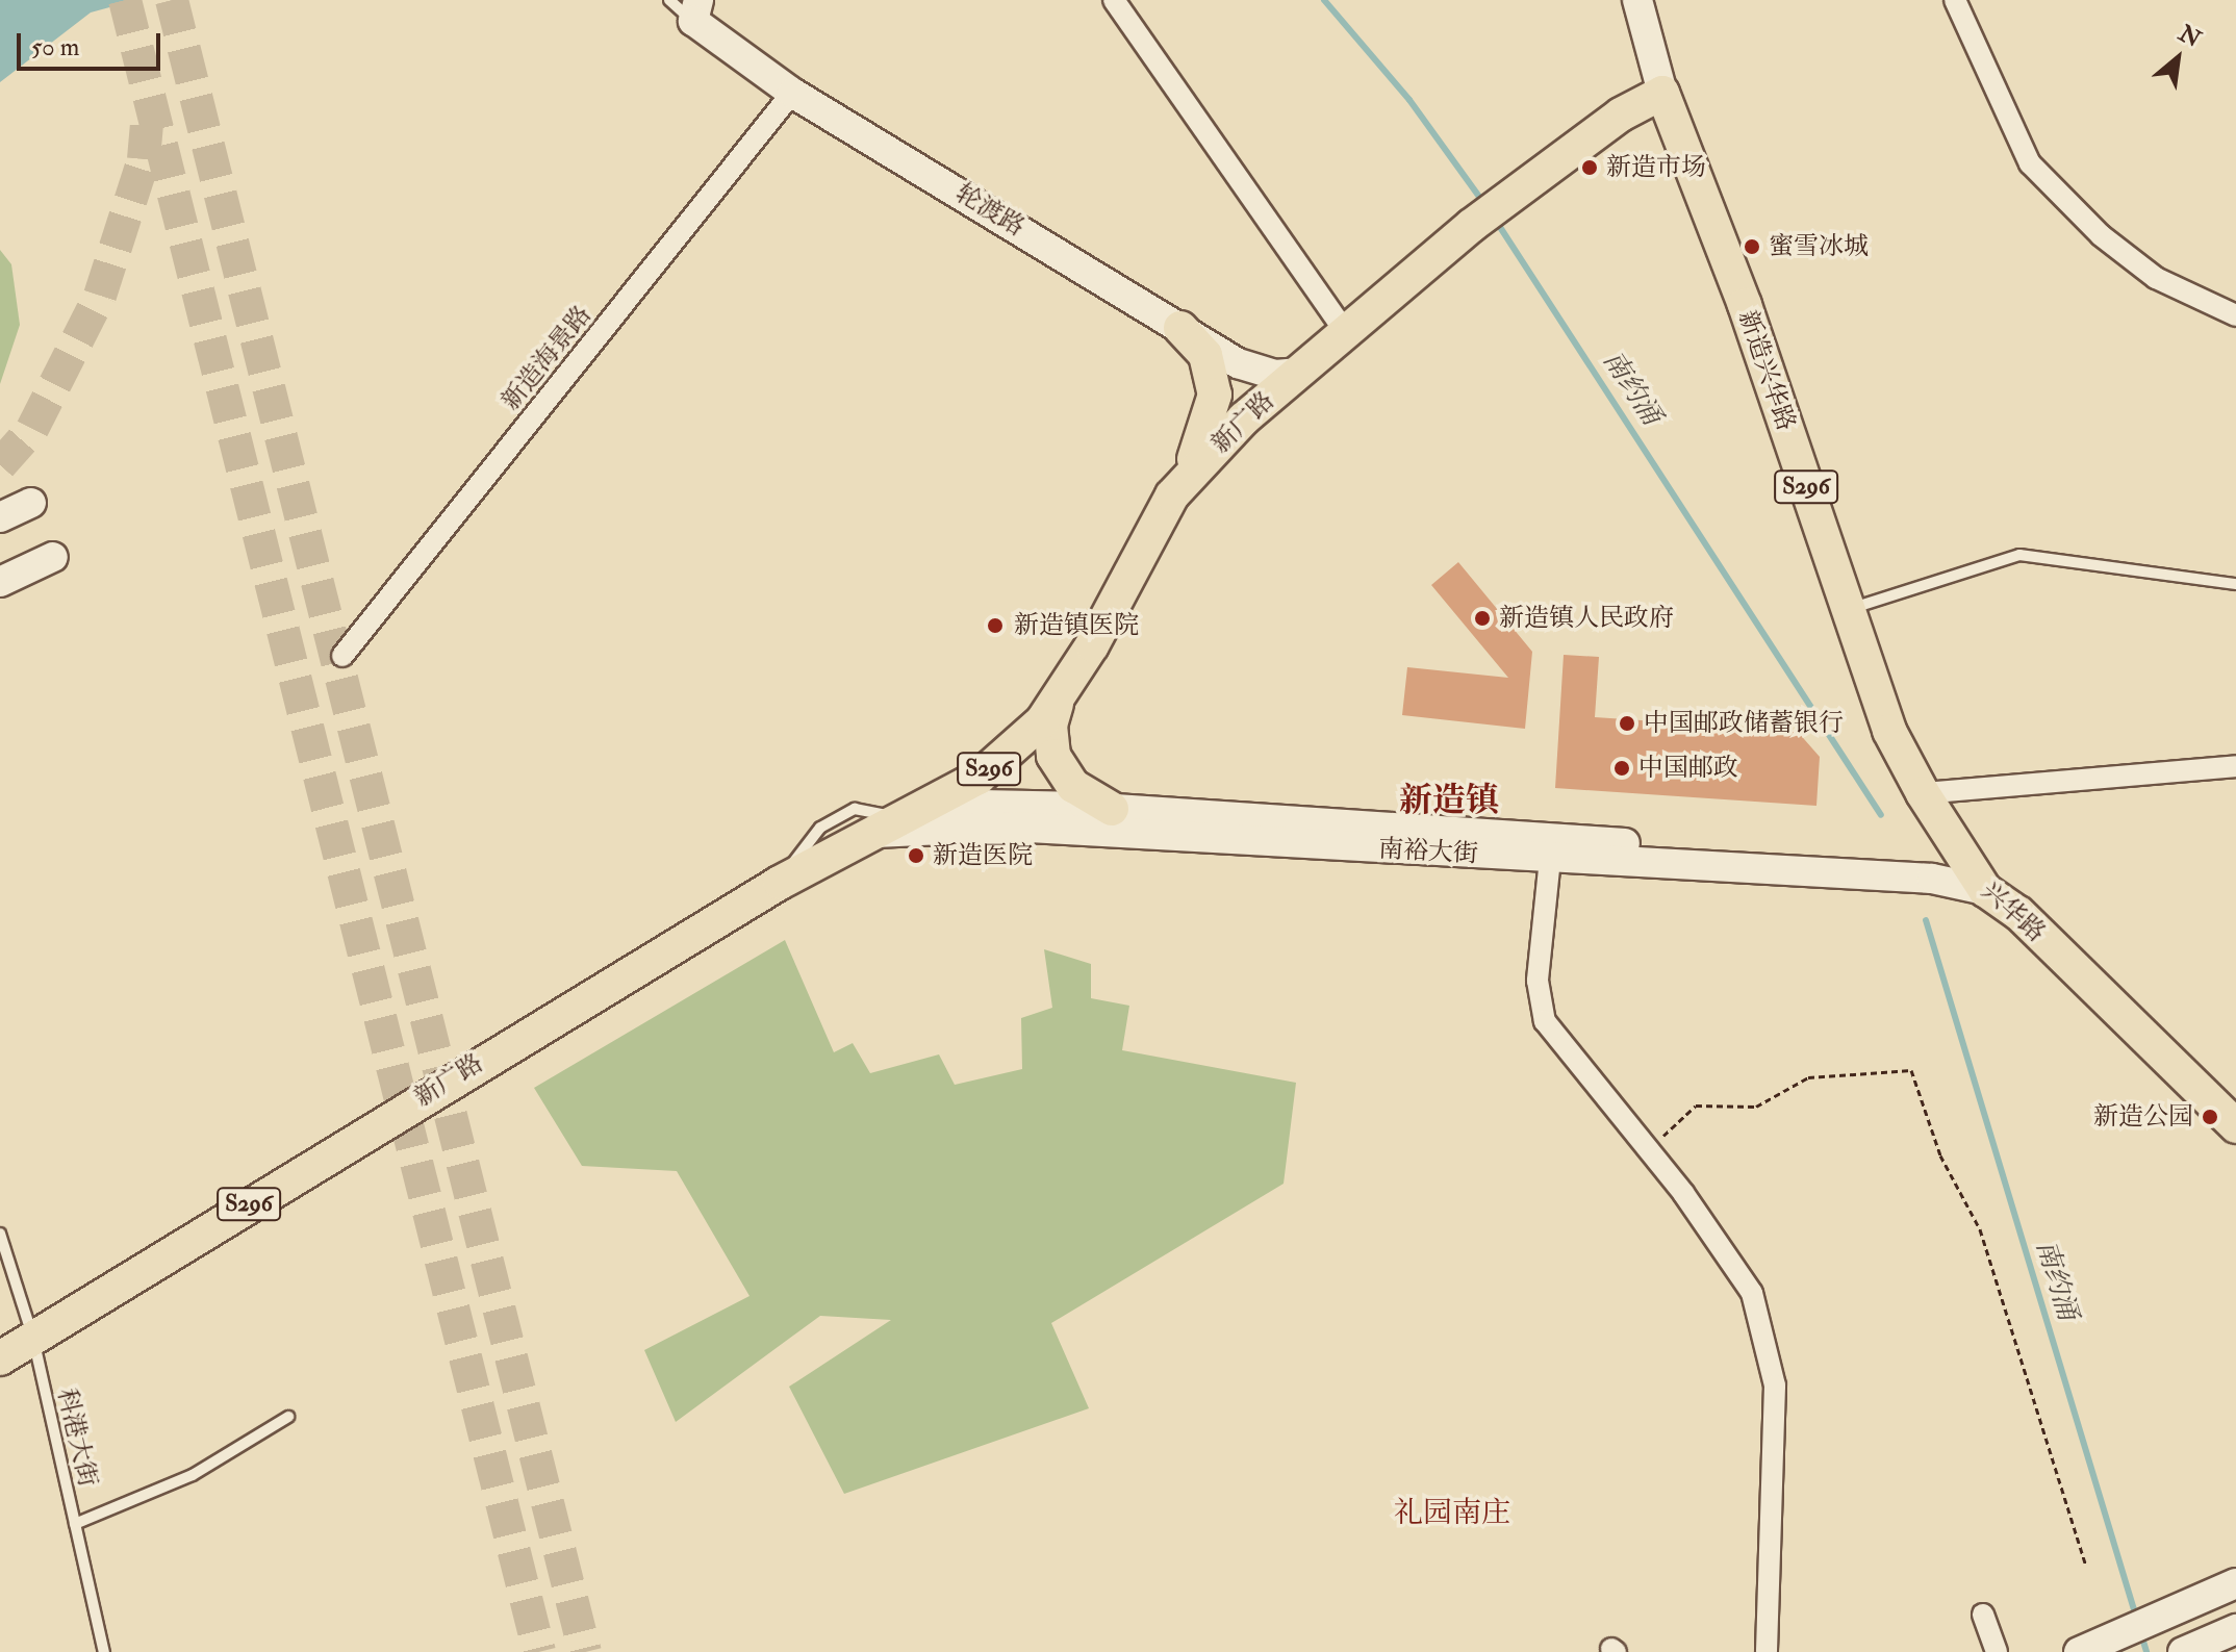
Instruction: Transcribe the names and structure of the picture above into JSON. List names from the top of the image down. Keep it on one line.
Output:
{"streets":{"main road":["轮渡路","新造兴华路","新广路","S296","南裕大街","兴华路"],"street":["新造海景路"],"lane":["科港大街"]},"crossings":[["轮渡路","新造海景路"],["轮渡路","新广路"],["新造兴华路","新广路"],["新造兴华路","南裕大街"],["新造兴华路","兴华路"],["新广路","S296"],["新广路","南裕大街"],["新广路","科港大街"],["S296","南裕大街"],["S296","科港大街"],["南裕大街","兴华路"]],"districts":["新造镇","礼园南庄"],"water":["南约涌"],"places":["新造市场","蜜雪冰城","新造镇人民政府","新造镇医院","中国邮政储蓄银行","中国邮政","新造医院","新造公园"],"scale_bar":"50 m","north":"top right"}
